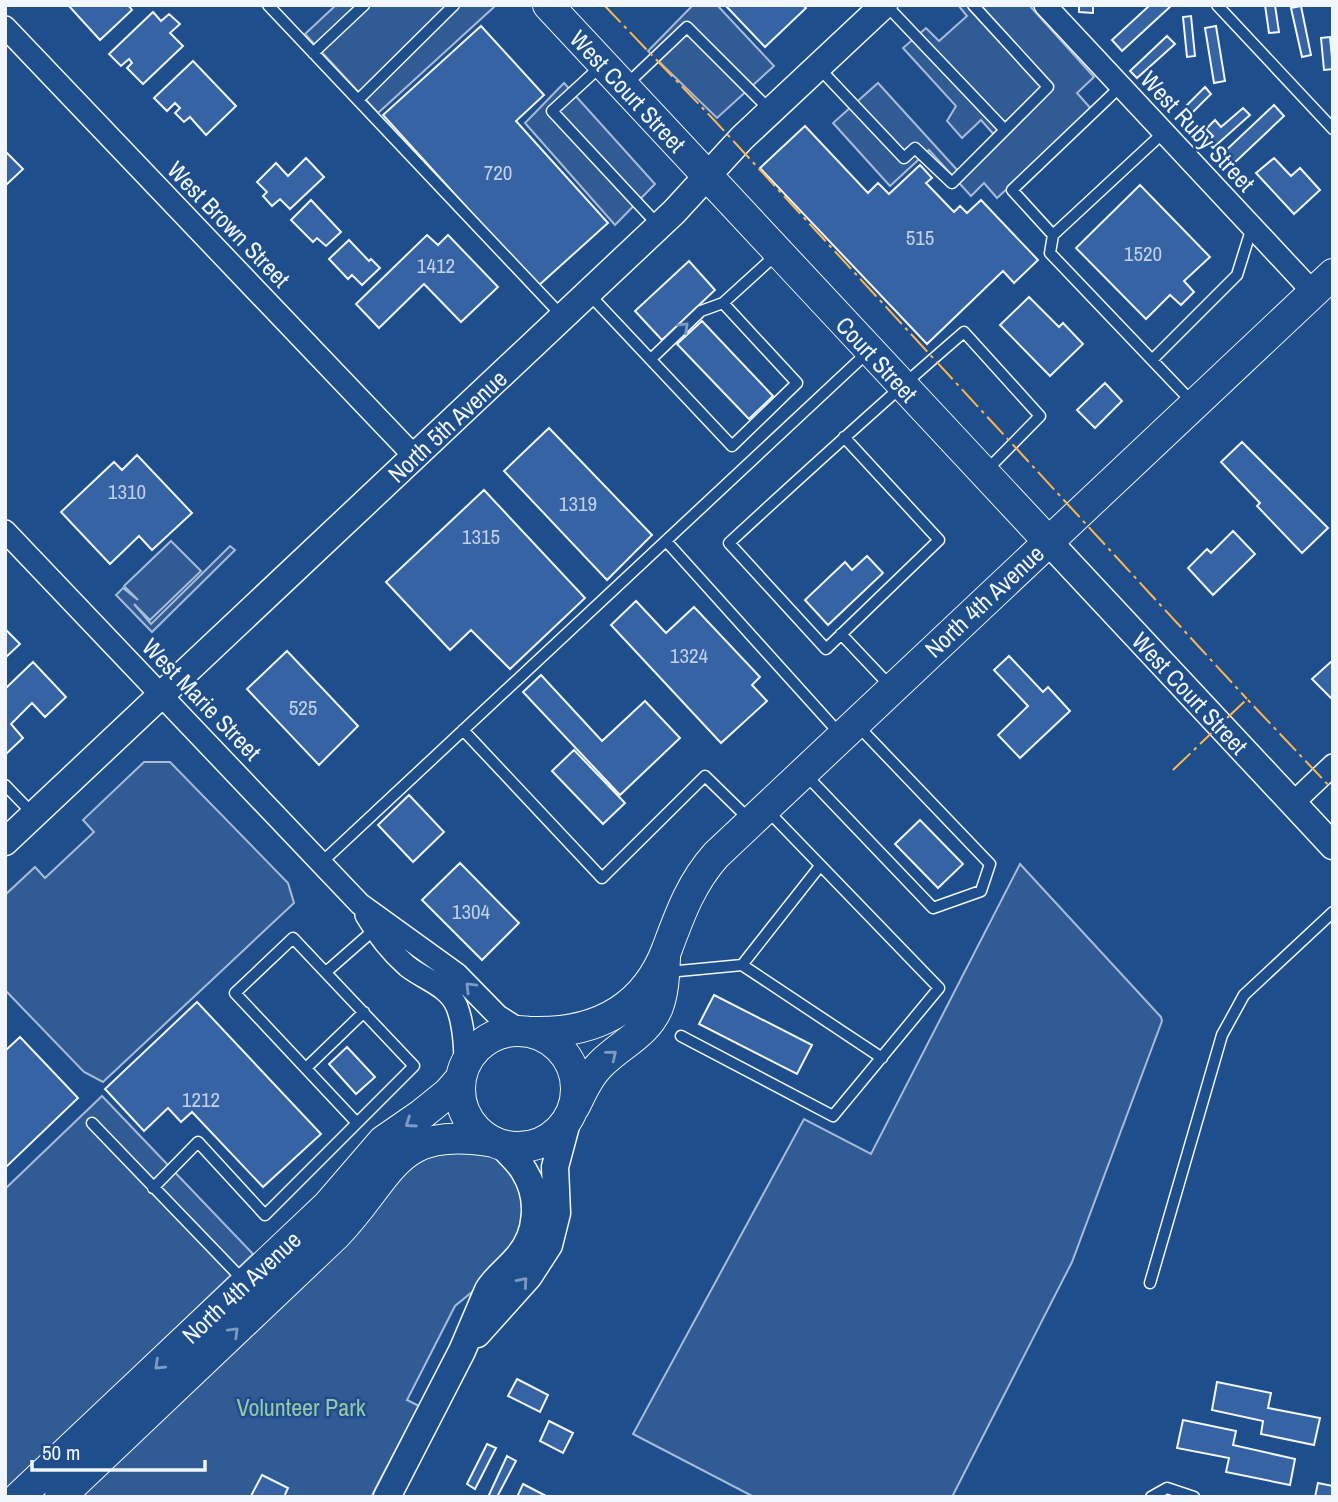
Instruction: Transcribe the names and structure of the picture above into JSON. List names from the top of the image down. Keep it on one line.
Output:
{"streets":{"main road":["West Court Street","Court Street","North 4th Avenue"],"street":["West Ruby Street","West Brown Street","North 5th Avenue","West Marie Street"]},"crossings":[["West Court Street","Court Street"],["West Court Street","North 5th Avenue"],["West Court Street","North 4th Avenue"],["West Ruby Street","North 4th Avenue"],["West Brown Street","North 5th Avenue"],["Court Street","North 5th Avenue"],["Court Street","North 4th Avenue"],["North 5th Avenue","West Marie Street"],["North 4th Avenue","West Marie Street"]],"parks":["Volunteer Park"],"house_numbers":["720","515","1520","1412","1310","1319","1315","1324","525","1304","1212"],"scale_bar":"50 m"}
